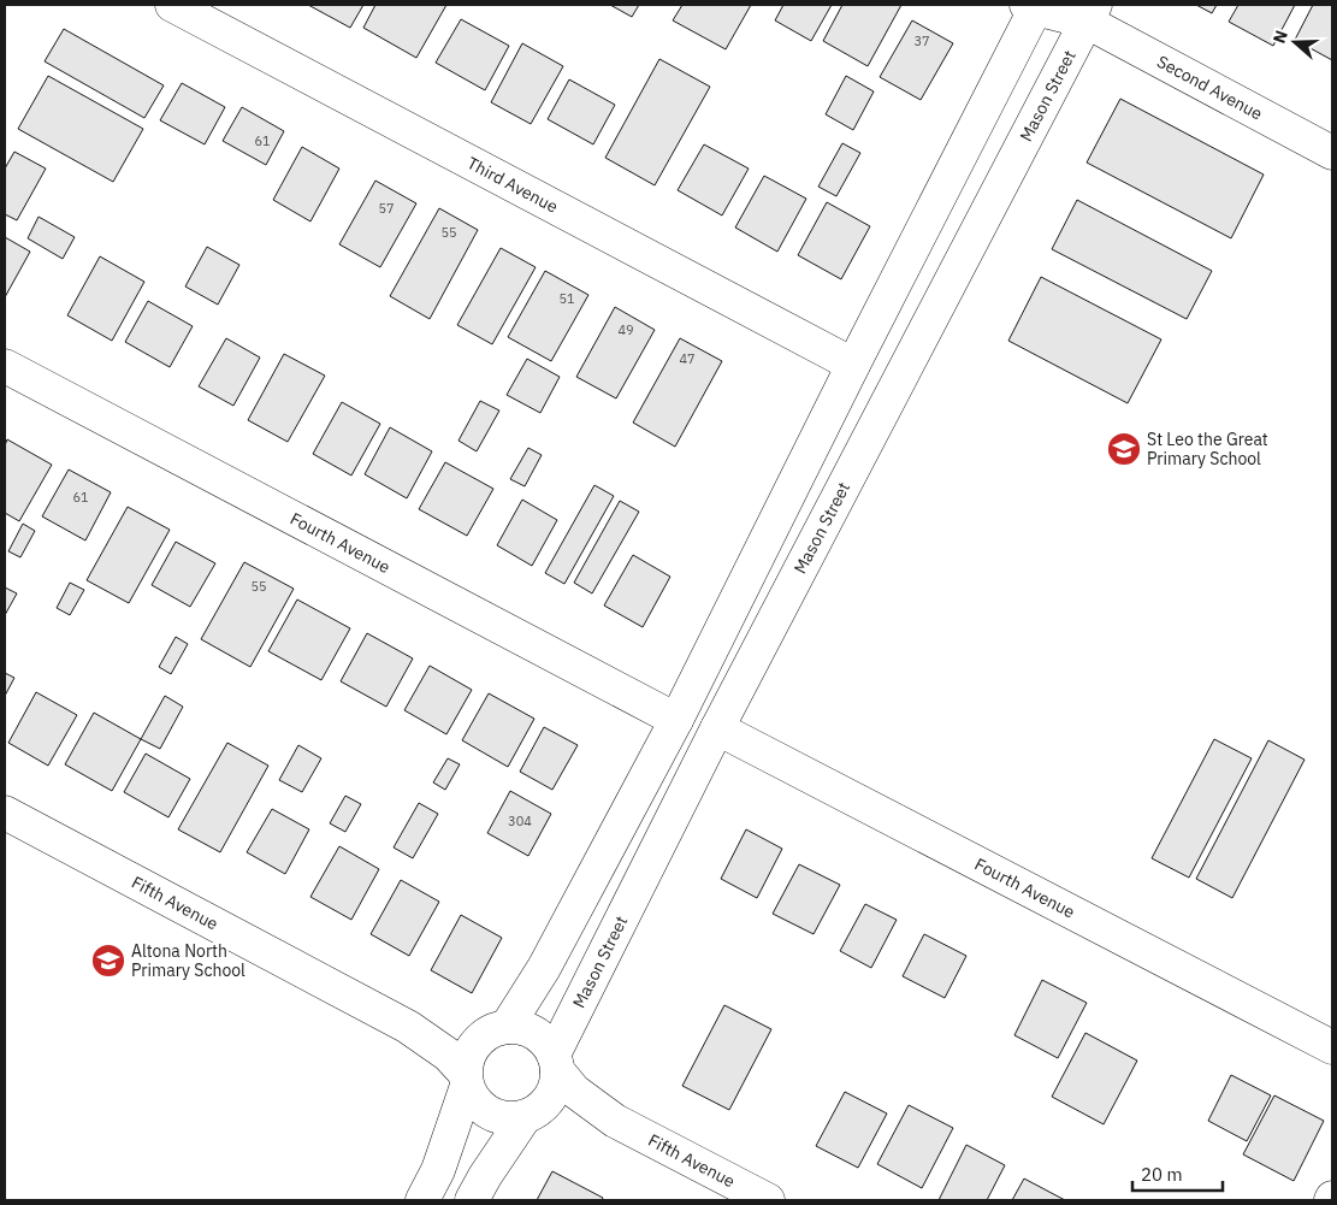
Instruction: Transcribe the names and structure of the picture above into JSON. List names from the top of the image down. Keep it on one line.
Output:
{"streets":{"street":["Second Avenue","Mason Street","Third Avenue","Fourth Avenue","Fifth Avenue"]},"crossings":[["Second Avenue","Mason Street"],["Mason Street","Fourth Avenue"],["Mason Street","Fifth Avenue"]],"places":{"school or university":["St Leo the Great Primary School","Altona North Primary School"]},"house_numbers":["37","61","57","55","51","49","47","61","55","304"],"scale_bar":"20 m","north":"left"}
